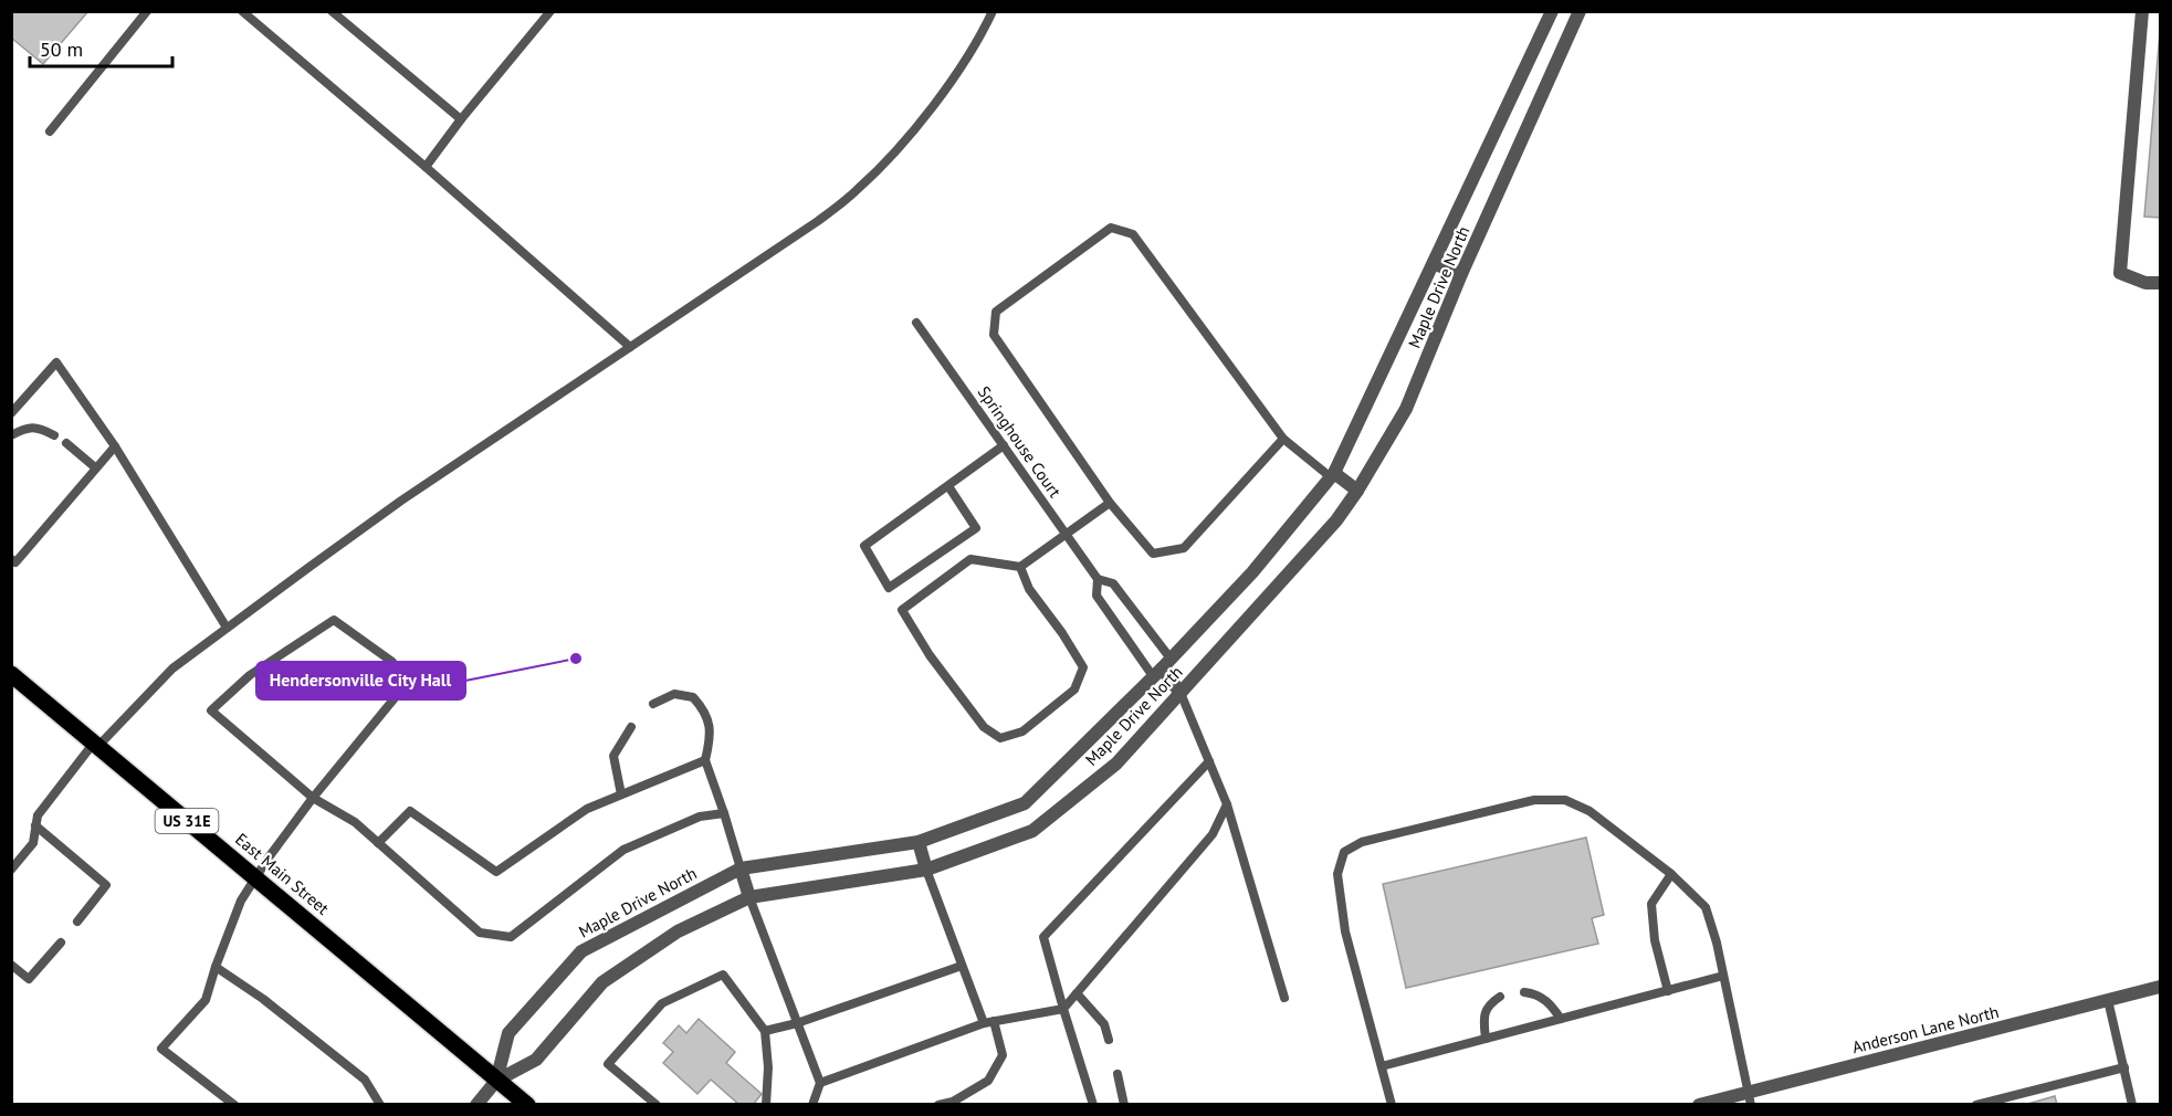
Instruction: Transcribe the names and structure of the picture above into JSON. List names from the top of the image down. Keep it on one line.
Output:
{"streets":{"main road":["US 31E","East Main Street"],"street":["Maple Drive North","Anderson Lane North"],"lane":["Springhouse Court"]},"crossings":[["Maple Drive North","East Main Street"]],"places":["Hendersonville City Hall"],"scale_bar":"50 m"}
